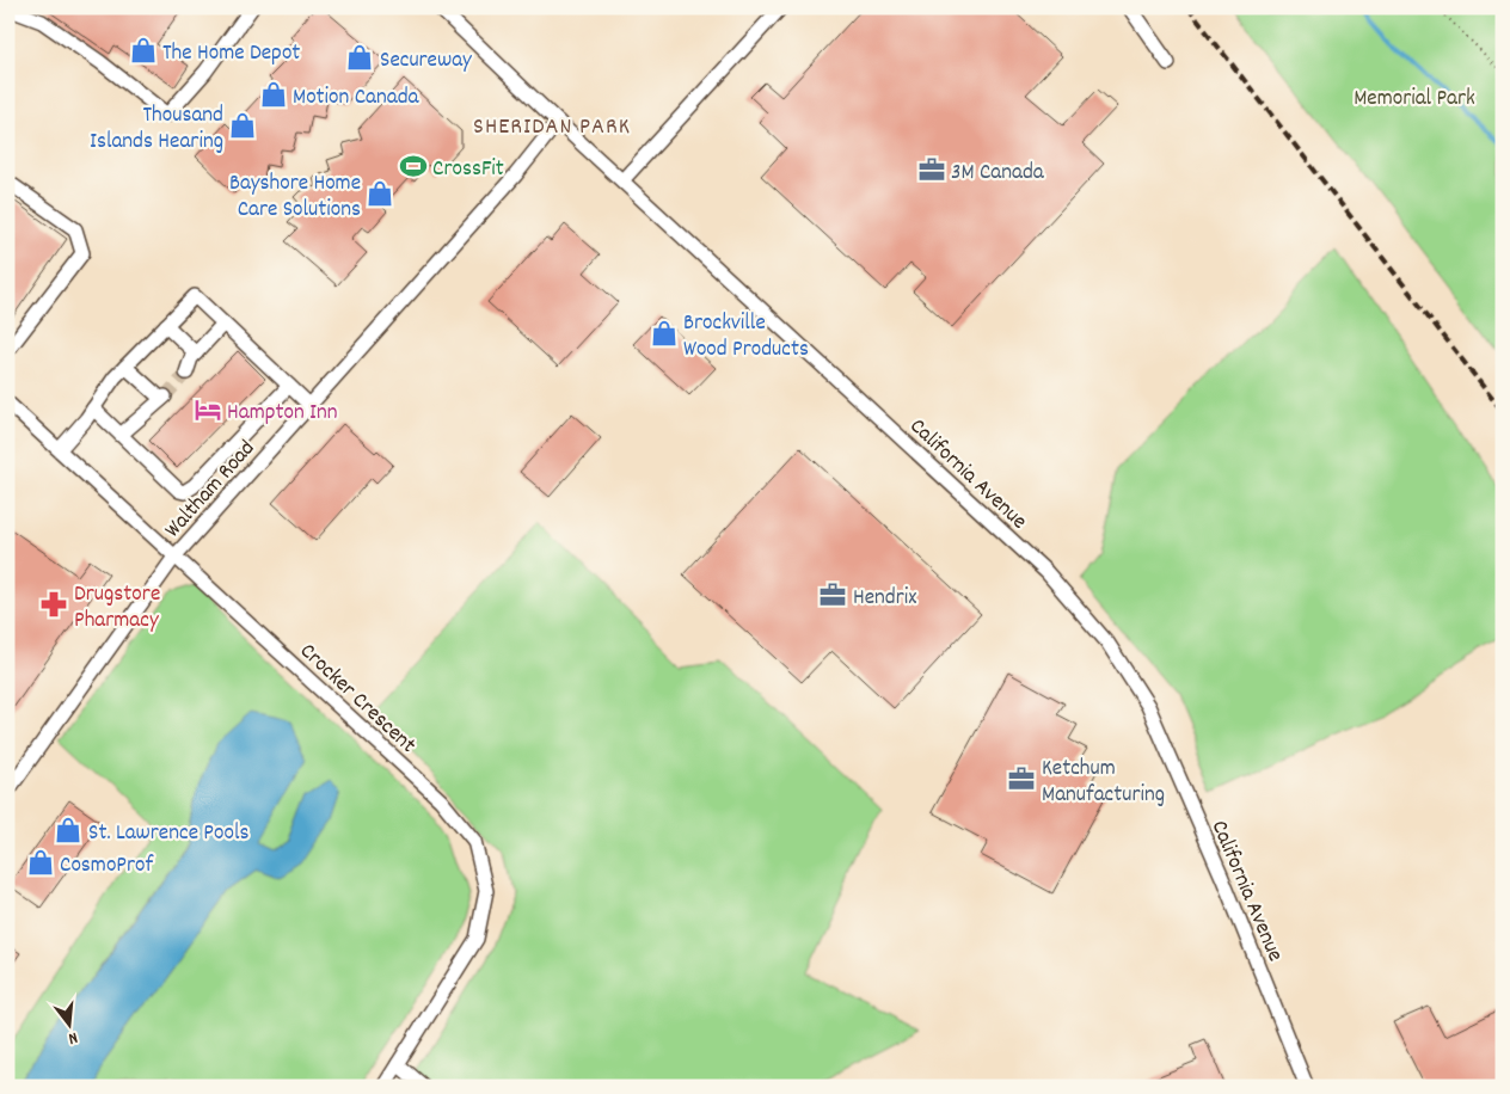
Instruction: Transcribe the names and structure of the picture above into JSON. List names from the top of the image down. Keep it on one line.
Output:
{"streets":{"street":["California Avenue","Waltham Road","Crocker Crescent"]},"crossings":[["California Avenue","Waltham Road"],["Waltham Road","Crocker Crescent"]],"districts":["SHERIDAN PARK"],"parks":["Memorial Park"],"places":{"shop":["The Home Depot","Secureway","Motion Canada","Thousand Islands Hearing","Bayshore Home Care Solutions","Brockville Wood Products","St. Lawrence Pools","CosmoProf"],"sports":["CrossFit"],"office":["3M Canada","Hendrix","Ketchum Manufacturing"],"hotel":["Hampton Inn"],"pharmacy":["Drugstore Pharmacy"]},"north":"bottom"}
